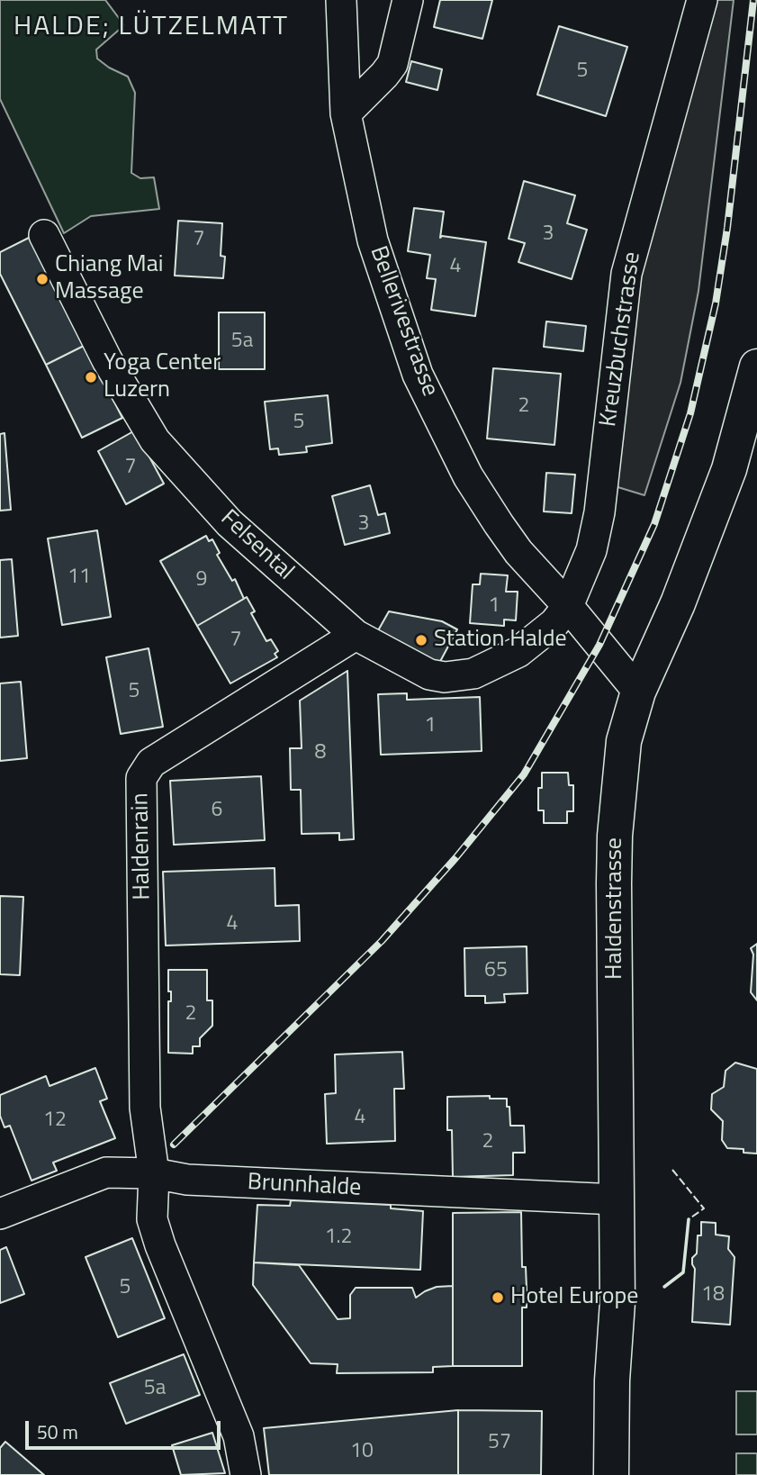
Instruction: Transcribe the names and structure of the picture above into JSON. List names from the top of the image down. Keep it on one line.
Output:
{"streets":{"main road":["Haldenstrasse"],"street":["Bellerivestrasse","Kreuzbuchstrasse","Felsental","Haldenrain","Brunnhalde"]},"crossings":[["Bellerivestrasse","Kreuzbuchstrasse"],["Bellerivestrasse","Felsental"],["Bellerivestrasse","Haldenstrasse"],["Kreuzbuchstrasse","Felsental"],["Felsental","Haldenrain"],["Haldenrain","Brunnhalde"],["Haldenstrasse","Brunnhalde"]],"districts":["HALDE; LÜTZELMATT"],"places":["Chiang Mai Massage","Yoga Center Luzern","Station Halde","Hotel Europe"],"house_numbers":["5","3","7","4","5a","2","5","7","3","11","9","1","7","5","1","8","6","4","65","2","4","12","2","1.2","5","18","5a","57","10"],"scale_bar":"50 m"}
